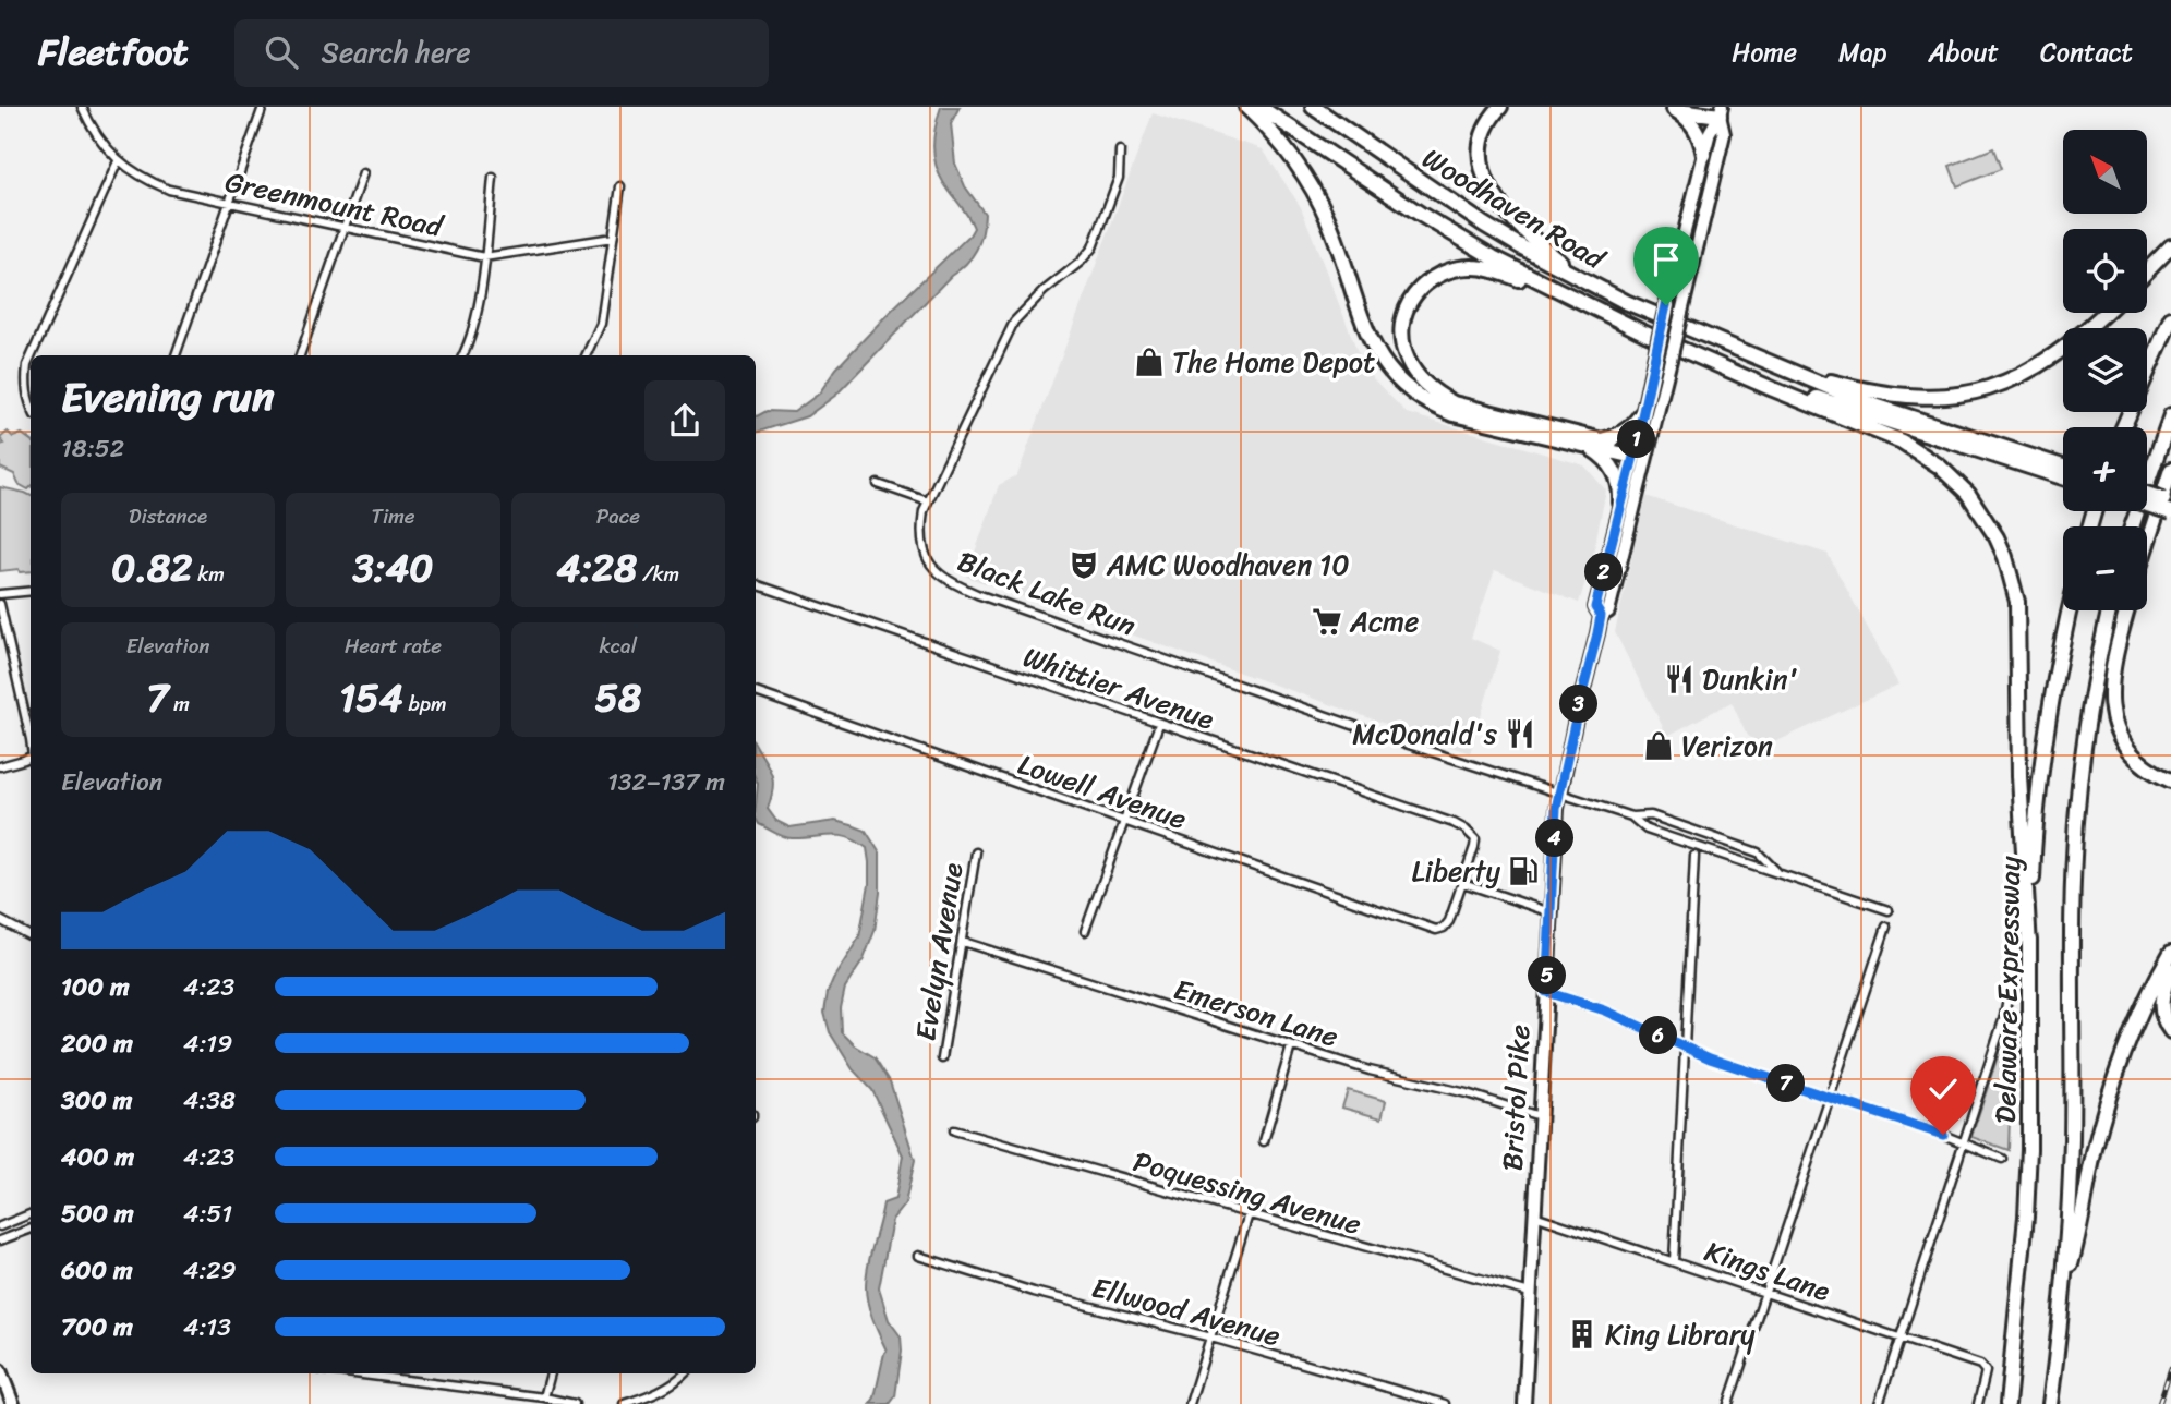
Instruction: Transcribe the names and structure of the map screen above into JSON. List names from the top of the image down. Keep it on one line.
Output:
{"streets":{"highway":["Woodhaven Road","Delaware Expressway"],"main road":["Bristol Pike"],"street":["Greenmount Road","Black Lake Run","Whittier Avenue","Lowell Avenue","Evelyn Avenue","Emerson Lane","Poquessing Avenue","Kings Lane","Ellwood Avenue"]},"crossings":[["Black Lake Run","Bristol Pike"],["Whittier Avenue","Lowell Avenue"],["Evelyn Avenue","Emerson Lane"],["Emerson Lane","Bristol Pike"],["Bristol Pike","Poquessing Avenue"],["Bristol Pike","Kings Lane"]],"places":{"shop":["The Home Depot","Verizon"],"theatre":["AMC Woodhaven 10"],"supermarket":["Acme"],"restaurant":["Dunkin'","McDonald's"],"fuel station":["Liberty"],"building":["King Library"]},"north":"top left","page":{"header":"Fleetfoot","search":"Search here","nav":["Home","Map","About","Contact"],"map_buttons":["+","−"],"heading":["Evening run","18:52"],"pins":["1","2","3","4","5","6","7"],"stats":[["Distance","0.82 km"],["Time","3:40"],["Pace","4:28 /km"],["Elevation","7 m"],["Heart rate","154 bpm"],["kcal","58"]],"chart":["Elevation","132–137 m"],"list":[{"name":"100 m","note":"4:23"},{"name":"200 m","note":"4:19"},{"name":"300 m","note":"4:38"},{"name":"400 m","note":"4:23"},{"name":"500 m","note":"4:51"},{"name":"600 m","note":"4:29"},{"name":"700 m","note":"4:13"}]}}
